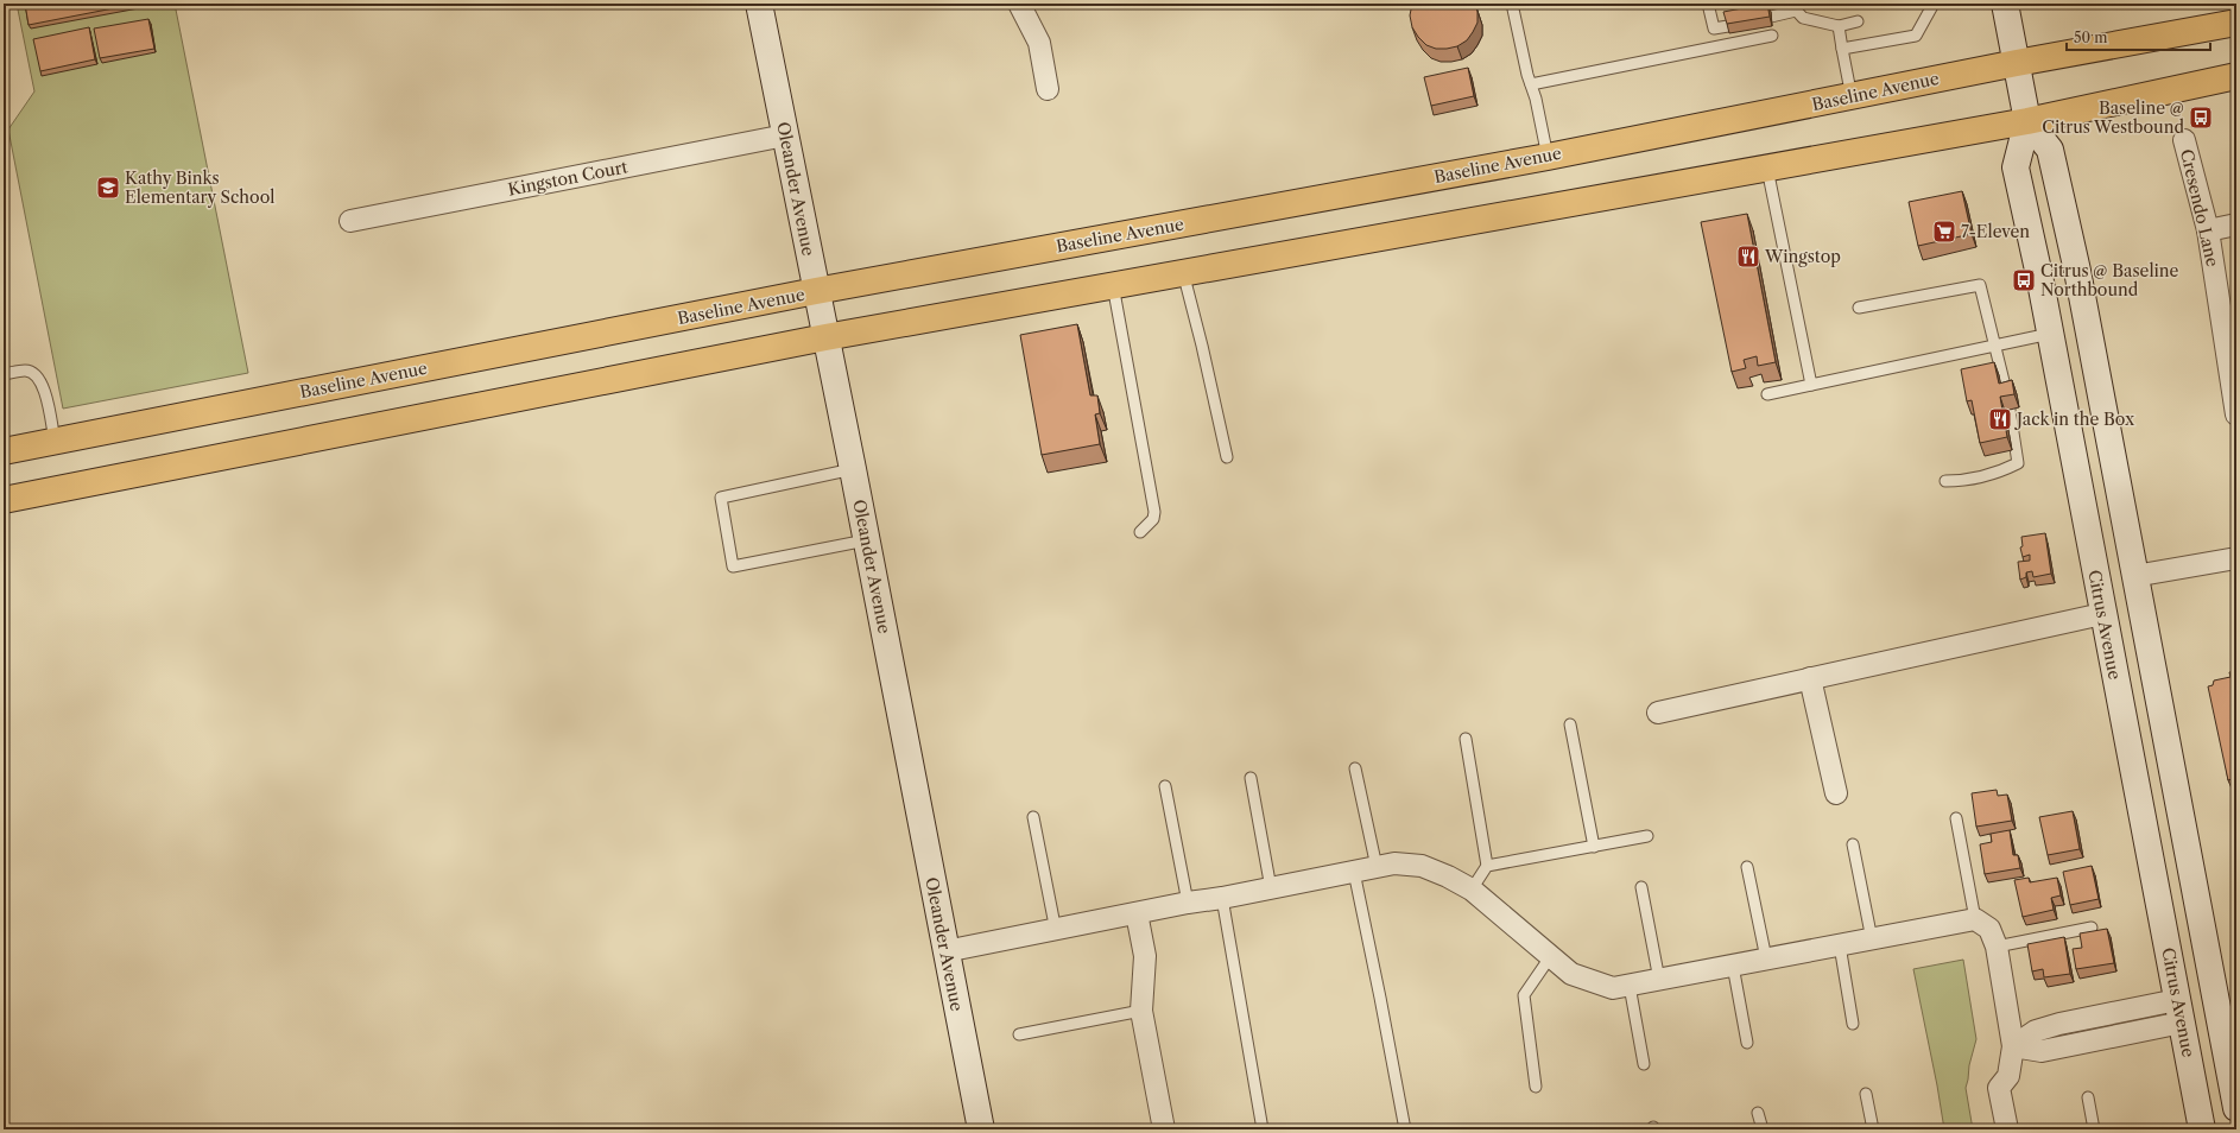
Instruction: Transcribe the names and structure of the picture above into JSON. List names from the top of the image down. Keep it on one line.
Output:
{"streets":{"main road":["Baseline Avenue","Oleander Avenue","Citrus Avenue"],"street":["Kingston Court","Cresendo Lane"]},"crossings":[["Baseline Avenue","Oleander Avenue"],["Baseline Avenue","Citrus Avenue"],["Kingston Court","Oleander Avenue"]],"places":{"bus stop":["Baseline @ Citrus Westbound","Citrus @ Baseline Northbound"],"school or university":["Kathy Binks Elementary School"],"supermarket":["7-Eleven"],"restaurant":["Wingstop","Jack in the Box"]},"scale_bar":"50 m"}
